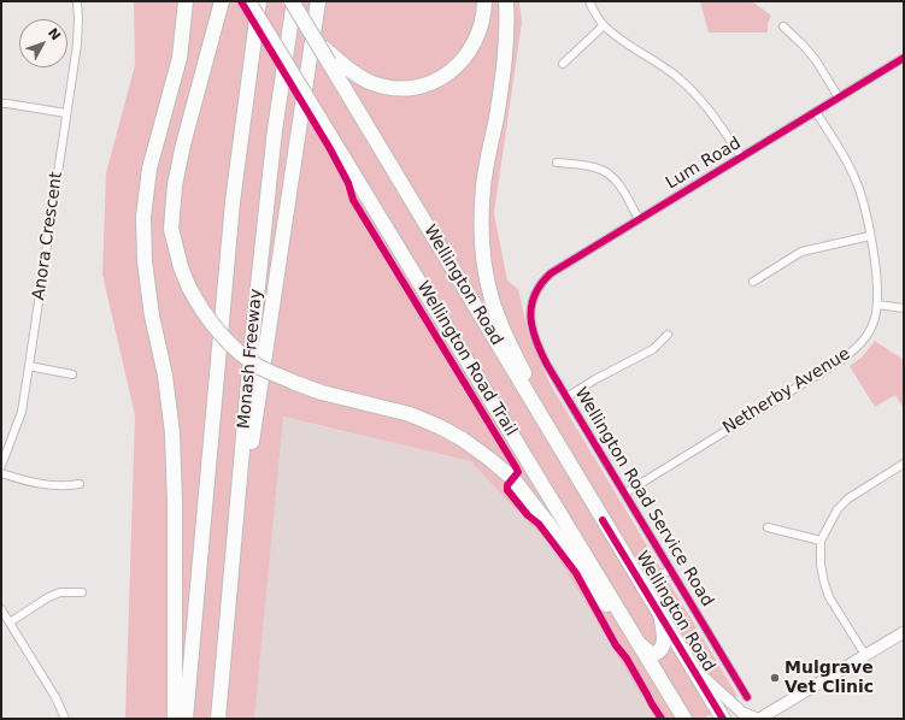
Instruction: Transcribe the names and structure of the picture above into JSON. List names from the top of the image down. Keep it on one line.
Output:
{"streets":{"highway":["Wellington Road","Monash Freeway"],"street":["Lum Road","Anora Crescent","Netherby Avenue","Wellington Road Service Road"],"cycle path":["Wellington Road Trail"]},"crossings":[["Lum Road","Netherby Avenue"],["Lum Road","Wellington Road Service Road"],["Wellington Road","Monash Freeway"],["Netherby Avenue","Wellington Road Service Road"]],"places":["Mulgrave Vet Clinic"],"north":"top right"}
